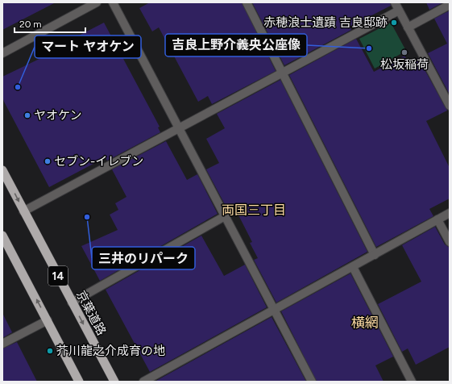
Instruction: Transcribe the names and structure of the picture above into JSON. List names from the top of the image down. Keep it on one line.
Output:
{"streets":{"highway":["14","京葉道路"]},"districts":["両国三丁目","横網"],"places":["赤穂浪士遺蹟 吉良邸跡","吉良上野介義央公座像","松坂稲荷","マート ヤオケン","ヤオケン","セブン-イレブン","三井のリパーク","芥川龍之介成育の地"],"scale_bar":"20 m"}
